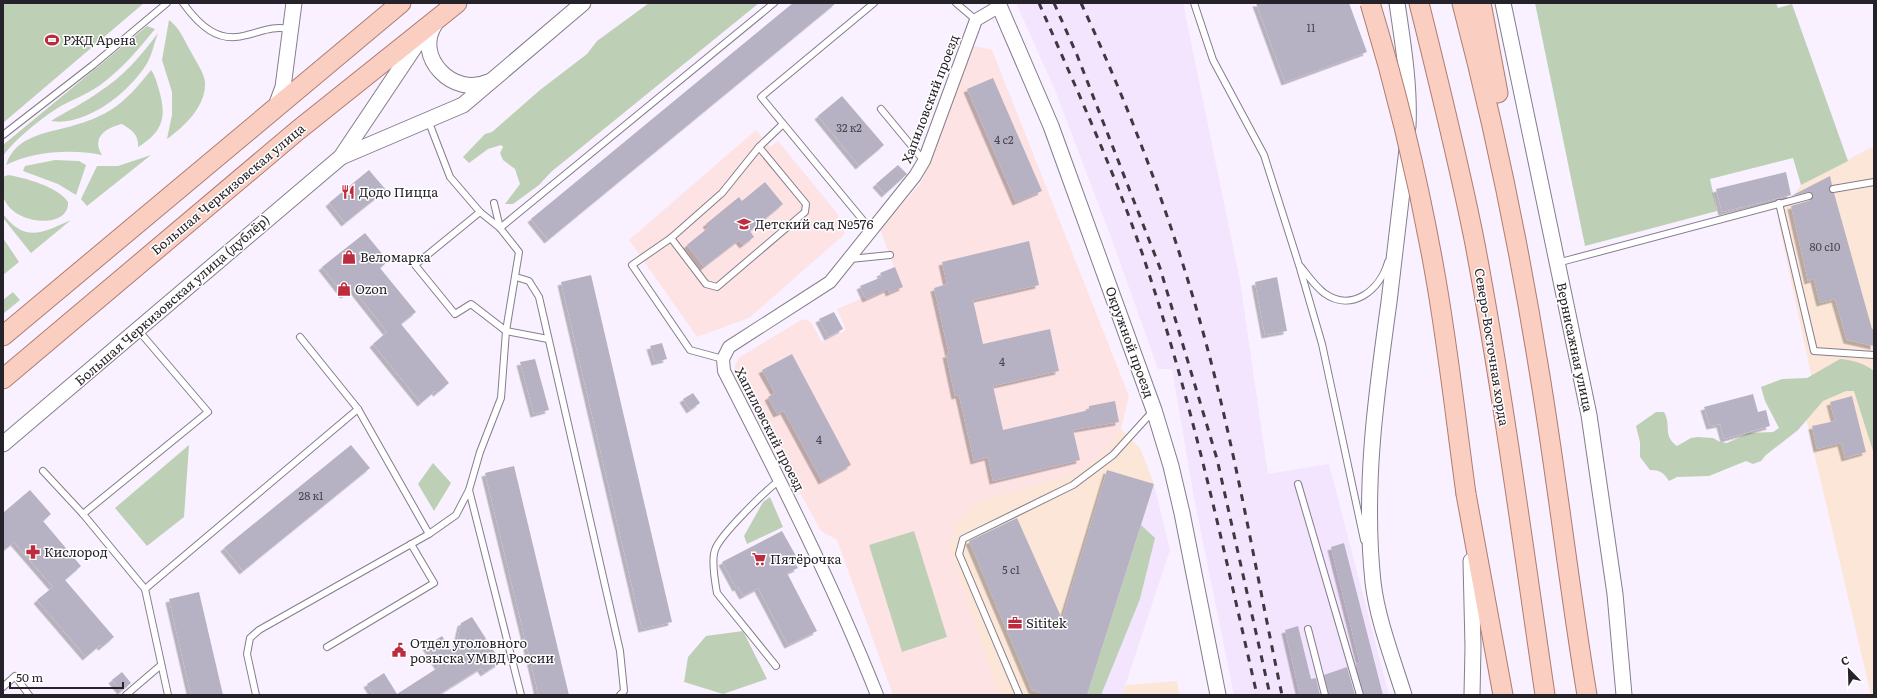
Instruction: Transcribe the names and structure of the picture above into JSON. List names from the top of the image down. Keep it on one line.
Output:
{"streets":{"main road":["Большая Черкизовская улица","Северо-Восточная хорда"],"street":["Хапиловский проезд","Большая Черкизовская улица (дублёр)","Окружной проезд","Вернисажная улица"]},"places":{"sports":["РЖД Арена"],"restaurant":["Додо Пицца"],"school or university":["Детский сад №576"],"shop":["Веломарка","Ozon"],"pharmacy":["Кислород"],"supermarket":["Пятёрочка"],"office":["Sititek"],"public building":["Отдел уголовного розыска УМВД России"]},"house_numbers":["11","32 к2","4 c2","80 с10","4","4","28 к1","5 с1"],"scale_bar":"50 m","north":"top left"}
